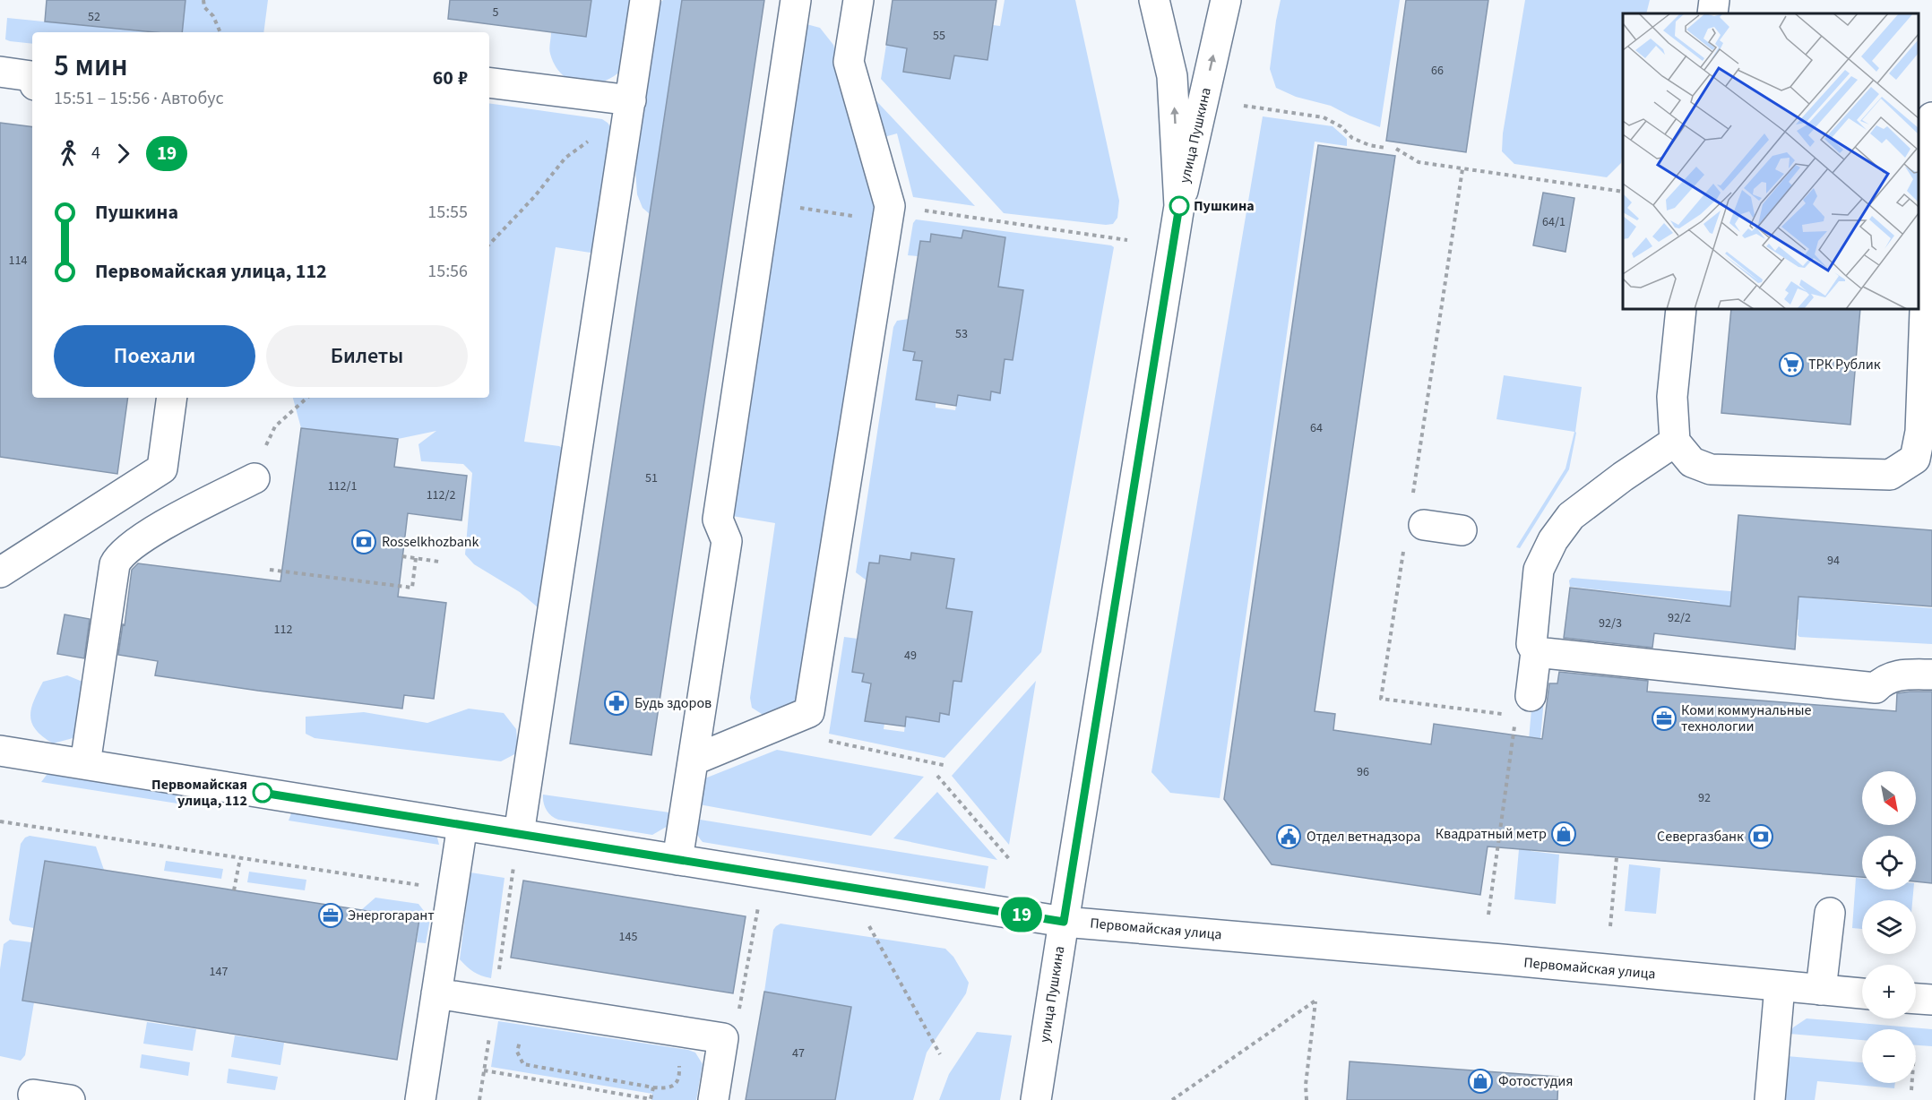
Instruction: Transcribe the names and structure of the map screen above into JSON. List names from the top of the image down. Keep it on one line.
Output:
{"streets":{"main road":["улица Пушкина","Первомайская улица"]},"crossings":[["улица Пушкина","Первомайская улица"]],"places":{"other":["Пушкина","Первомайская улица, 112"],"supermarket":["ТРК Рублик"],"bank":["Rosselkhozbank","Севергазбанк"],"pharmacy":["Будь здоров"],"office":["Коми коммунальные технологии","Энергогарант"],"shop":["Квадратный метр","Фотостудия"],"public building":["Отдел ветнадзора"]},"lines":["bus line 19"],"house_numbers":["5","52","55","66","64/1","114","53","64","51","112/1","112/2","94","92/2","92/3","112","49","96","92","145","147","47"],"north":"bottom right","page":{"on_map":"19","heading":["5 мин","15:51 – 15:56 · Автобус","60 ₽"],"legs":["4","19"],"list":[{"name":"Пушкина","value":"15:55"},{"name":"Первомайская улица, 112","value":"15:56"}],"buttons":["Поехали","Билеты"],"map_buttons":["+","−"]}}
